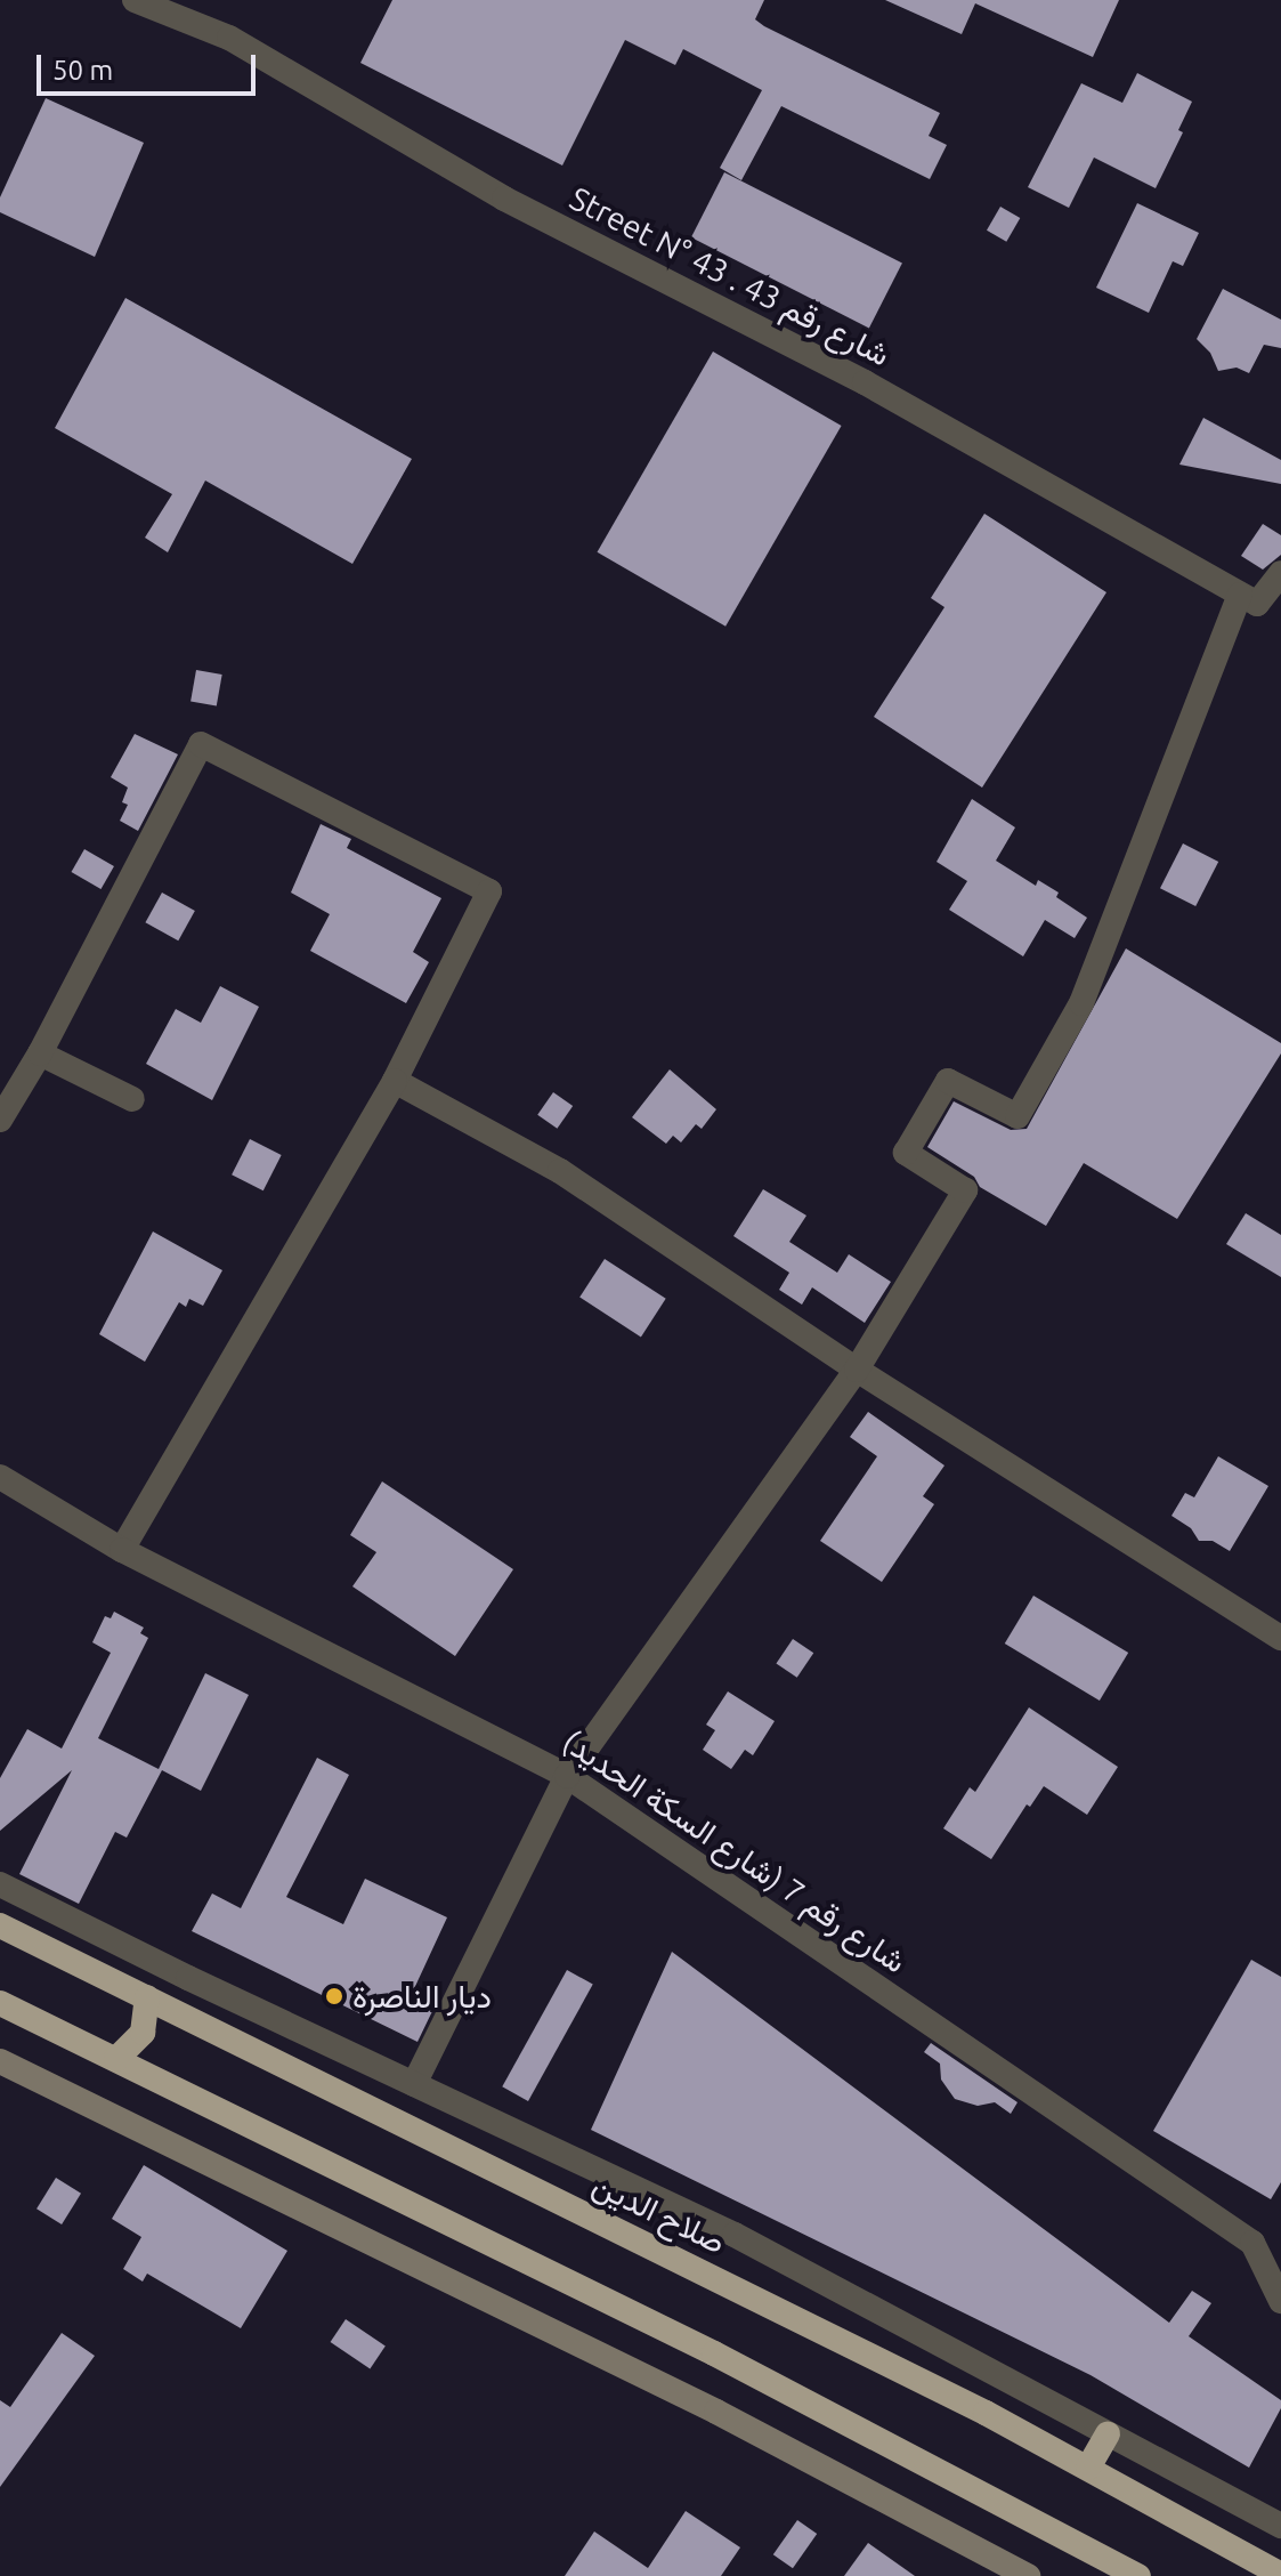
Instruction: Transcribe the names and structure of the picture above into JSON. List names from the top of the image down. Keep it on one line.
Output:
{"streets":{"highway":["صلاح الدين"],"street":["Street N° 43 . شارع رقم 43","شارع رقم 7 (شارع السكة الحديد)"]},"places":["ديار الناصرة"],"scale_bar":"50 m"}
